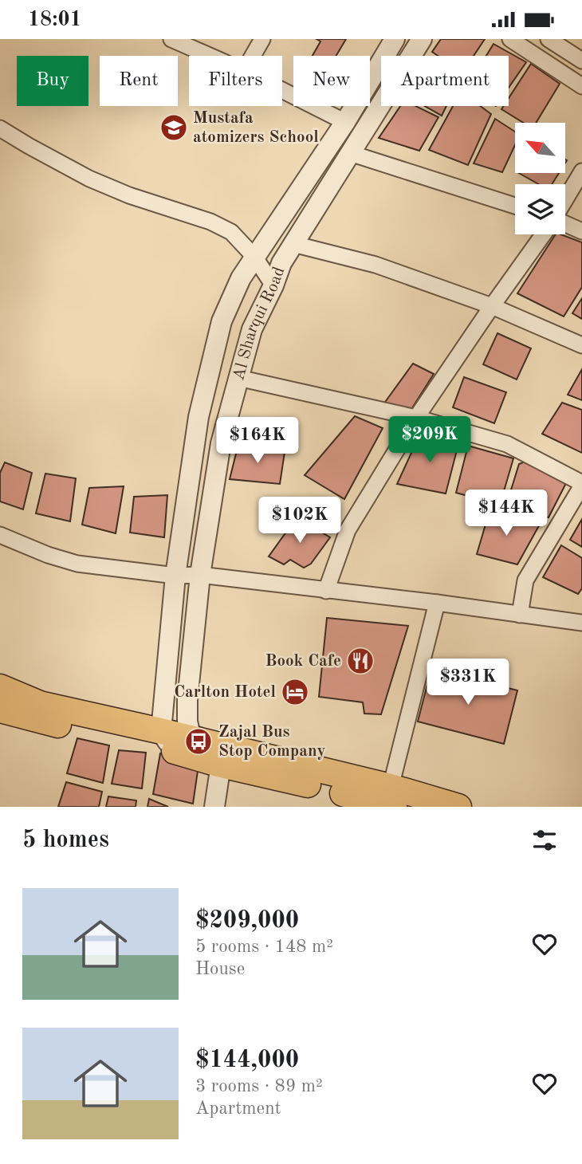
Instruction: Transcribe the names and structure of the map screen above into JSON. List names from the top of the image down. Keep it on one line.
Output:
{"streets":{"street":["Al Sharqui Road"]},"places":{"school or university":["Mustafa atomizers School"],"restaurant":["Book Cafe"],"hotel":["Carlton Hotel"],"bus stop":["Zajal Bus Stop Company"]},"north":"top left","page":{"status":"18:01","chip":["Buy","Rent","Filters","New","Apartment"],"price":["$209K","$164K","$144K","$102K","$331K"],"heading":"5 homes","list":[{"name":"$209,000","note":"5 rooms · 148 m² · House"},{"name":"$144,000","note":"3 rooms · 89 m² · Apartment"}]}}
